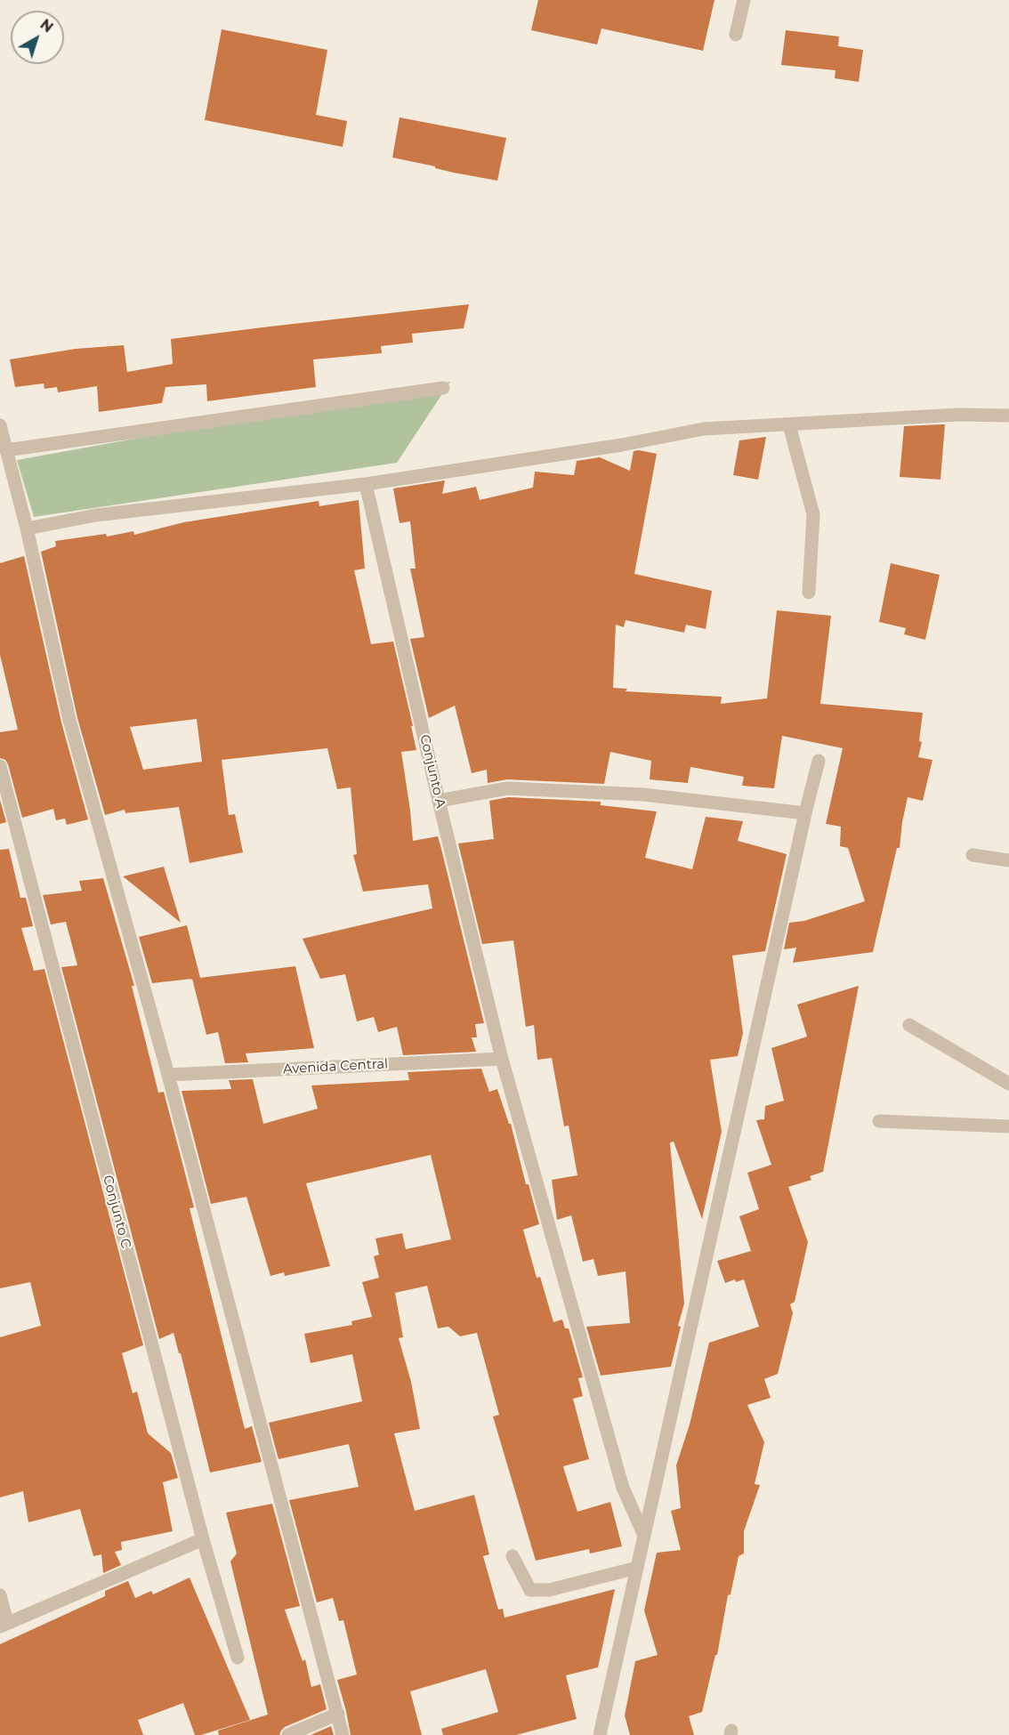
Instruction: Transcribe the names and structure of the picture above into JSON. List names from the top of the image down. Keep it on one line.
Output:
{"streets":{"street":["Conjunto A","Avenida Central","Conjunto C"]},"crossings":[["Conjunto A","Avenida Central"]],"north":"top right"}
